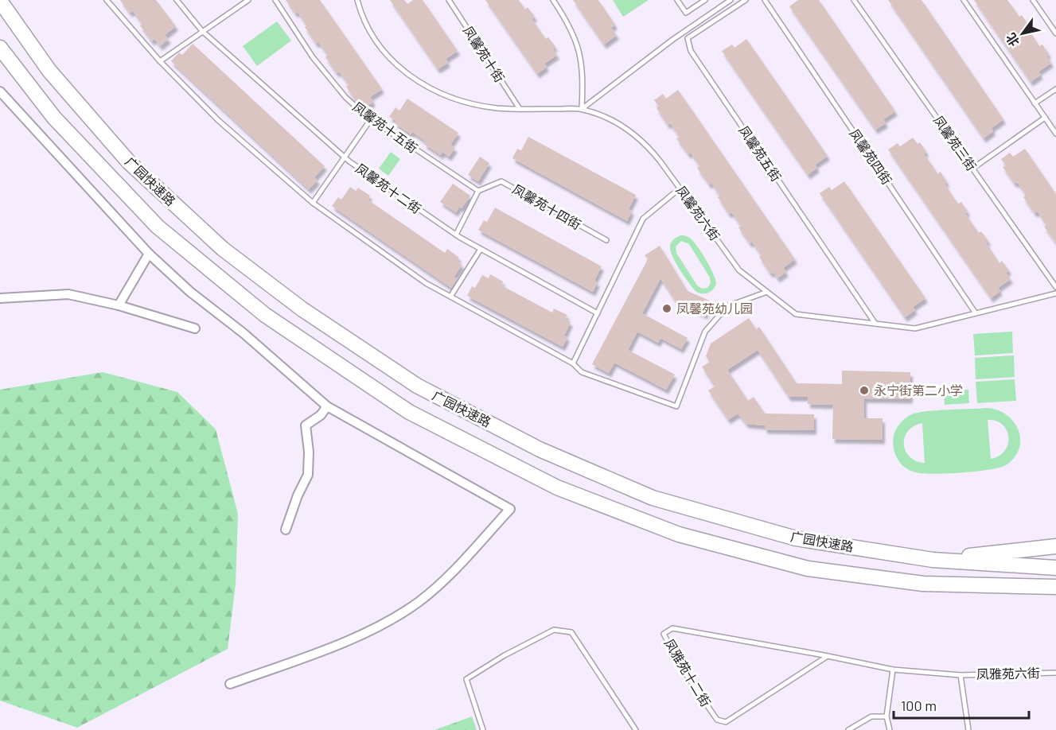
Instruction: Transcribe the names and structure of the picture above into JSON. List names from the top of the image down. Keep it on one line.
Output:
{"streets":{"highway":["广园快速路"],"lane":["凤馨苑十街","凤馨苑十五街","凤馨苑三街","凤馨苑五街","凤馨苑四街","凤馨苑十二街","凤馨苑十四街","凤馨苑六街","凤雅苑十二街","凤雅苑六街"]},"crossings":[["凤馨苑十街","凤馨苑六街"],["凤馨苑十五街","凤馨苑十四街"],["凤馨苑五街","凤馨苑六街"],["凤馨苑四街","凤馨苑六街"],["凤雅苑十二街","凤雅苑六街"]],"places":["凤馨苑幼儿园","永宁街第二小学"],"scale_bar":"100 m","north":"bottom left"}
